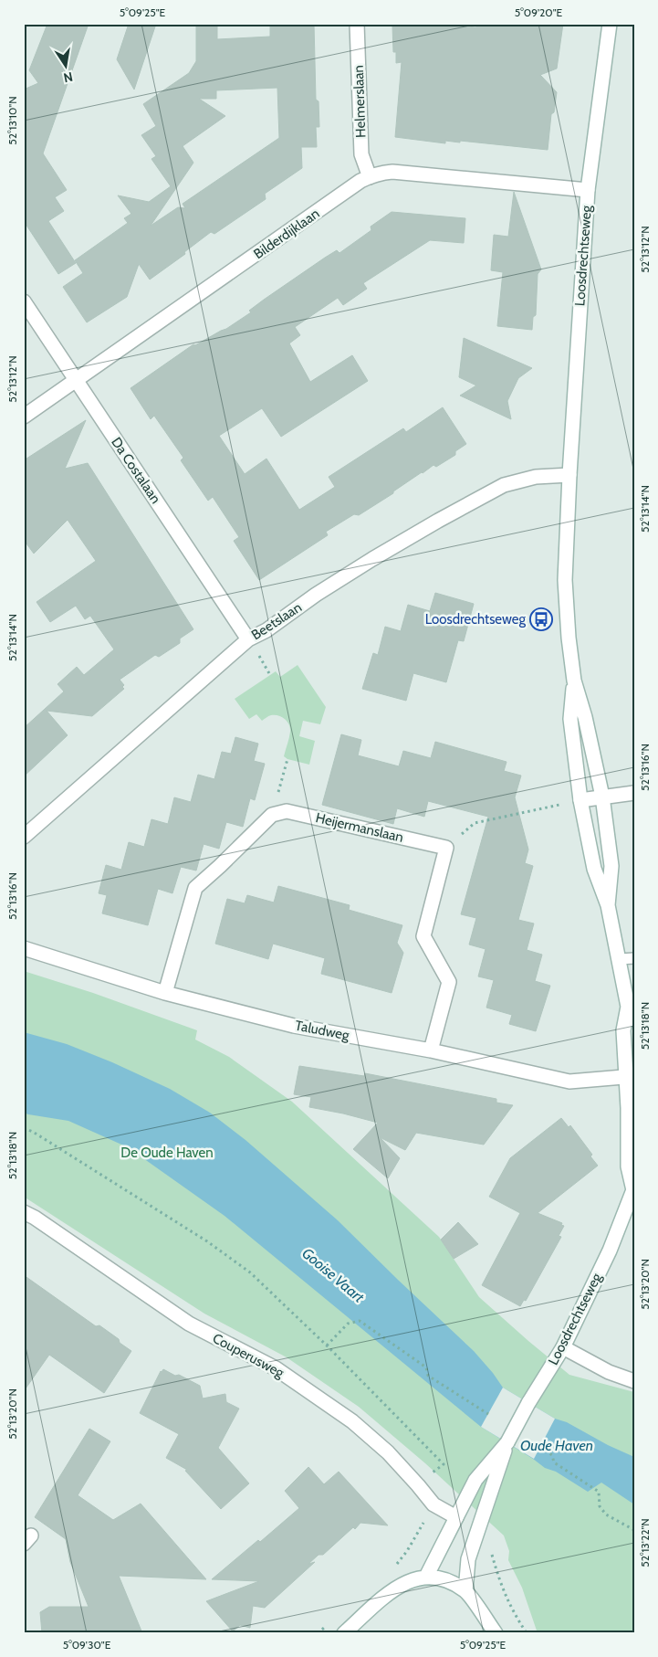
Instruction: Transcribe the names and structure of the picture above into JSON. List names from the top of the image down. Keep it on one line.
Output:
{"streets":{"street":["Helmerslaan","Bilderdijklaan","Loosdrechtseweg","Da Costalaan","Beetslaan","Heijermanslaan","Taludweg","Couperusweg"]},"crossings":[["Helmerslaan","Bilderdijklaan"],["Bilderdijklaan","Loosdrechtseweg"],["Bilderdijklaan","Da Costalaan"],["Loosdrechtseweg","Beetslaan"],["Loosdrechtseweg","Taludweg"],["Loosdrechtseweg","Couperusweg"],["Da Costalaan","Beetslaan"]],"water":["Gooise Vaart","Oude Haven"],"parks":["De Oude Haven"],"places":{"bus stop":["Loosdrechtseweg"]},"north":"bottom","coordinates":["5°09'25\"E","5°09'20\"E","52°13'10\"N","52°13'12\"N","52°13'14\"N","52°13'16\"N","52°13'18\"N","52°13'20\"N","52°13'22\"N","5°09'30\"E"]}
